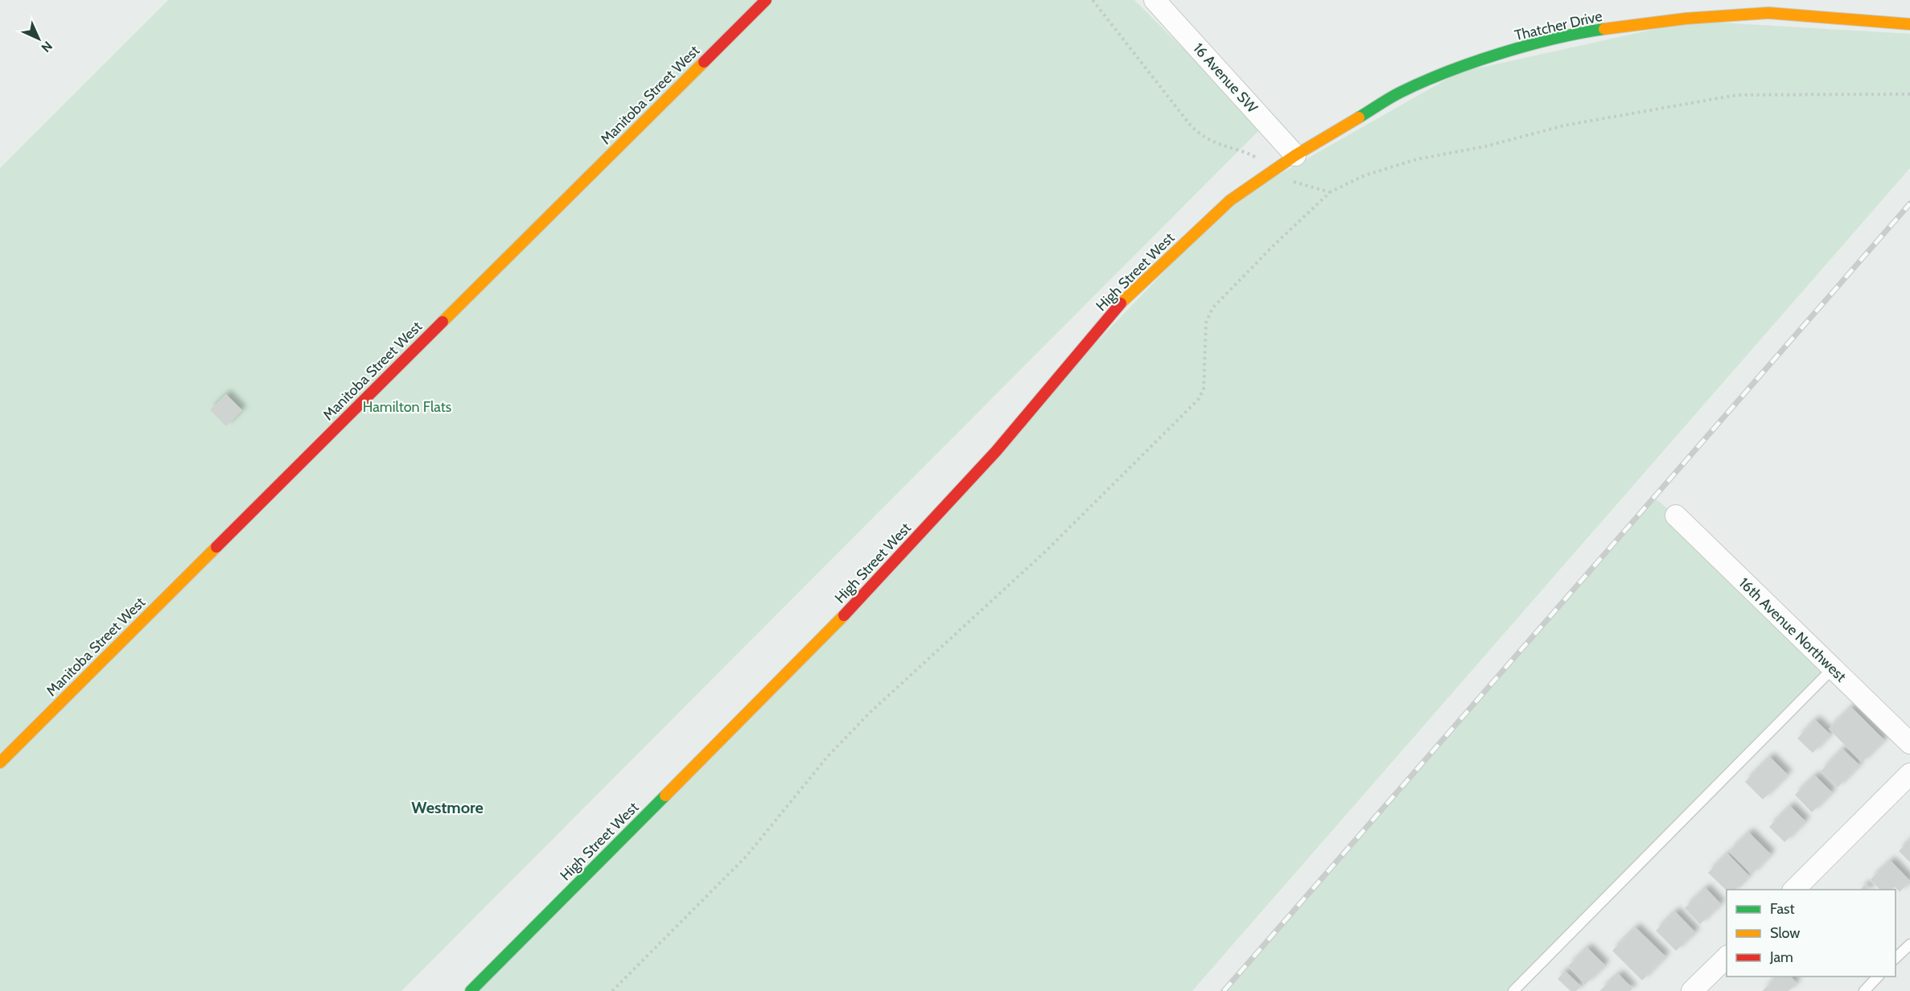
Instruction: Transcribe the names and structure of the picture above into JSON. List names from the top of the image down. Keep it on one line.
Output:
{"streets":{"main road":["Thatcher Drive","Manitoba Street West","High Street West"],"street":["16 Avenue SW","16th Avenue Northwest"]},"crossings":[["Thatcher Drive","16 Avenue SW"],["Thatcher Drive","High Street West"],["16 Avenue SW","High Street West"]],"districts":["Westmore"],"parks":["Hamilton Flats"],"legend":["Fast","Slow","Jam"],"north":"bottom right"}
